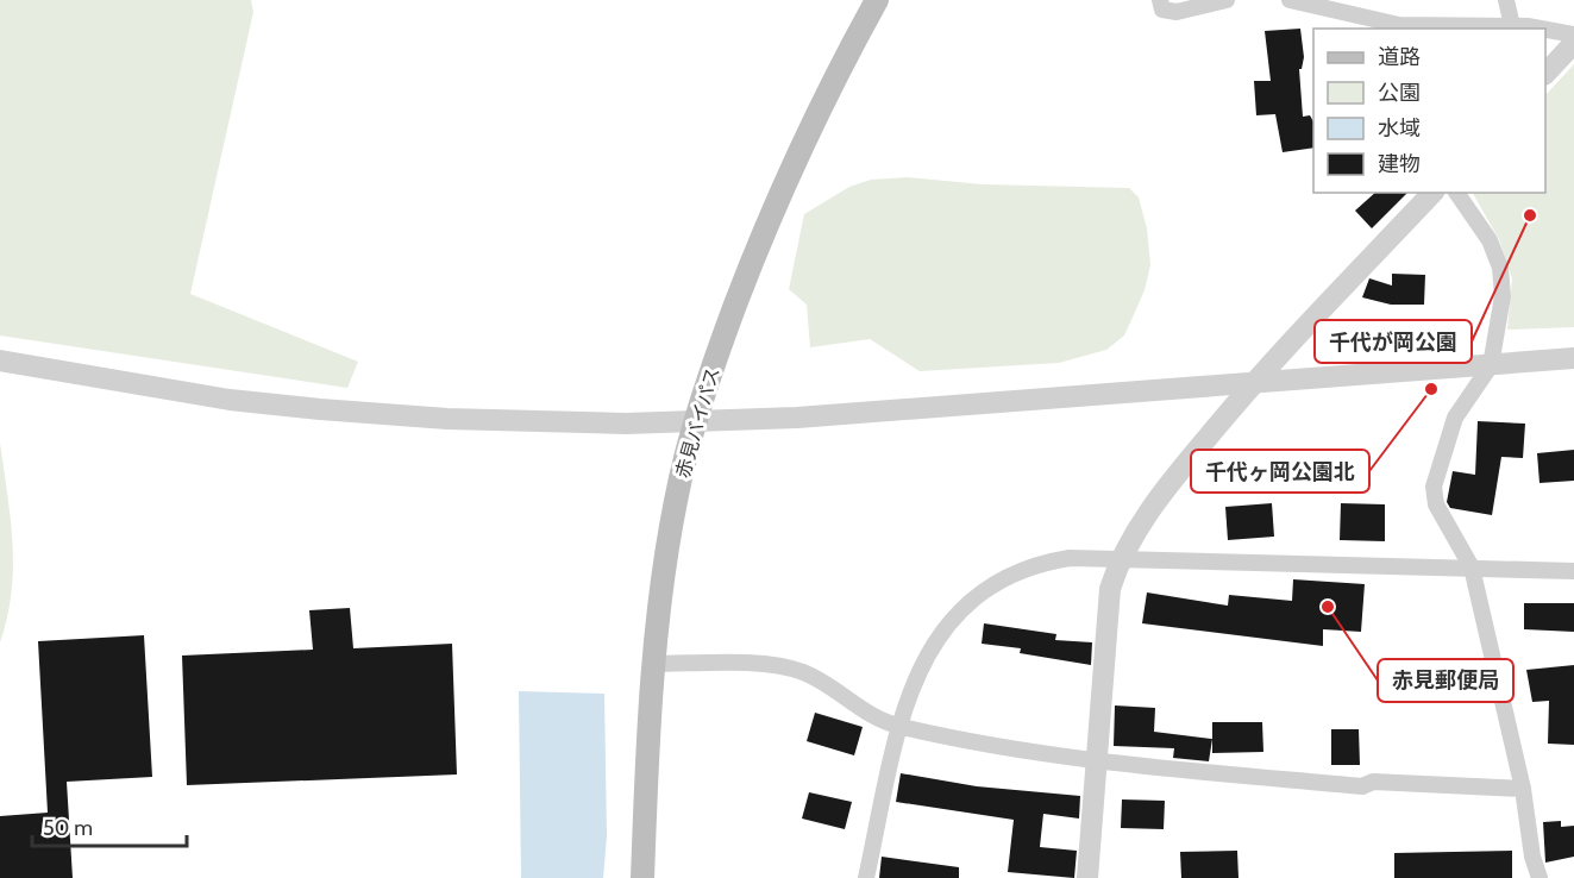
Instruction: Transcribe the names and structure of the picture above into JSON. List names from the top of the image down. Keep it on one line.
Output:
{"streets":{"main road":["赤見バイパス"]},"places":["千代が岡公園","千代ヶ岡公園北","赤見郵便局"],"legend":["道路","公園","水域","建物"],"scale_bar":"50 m"}
